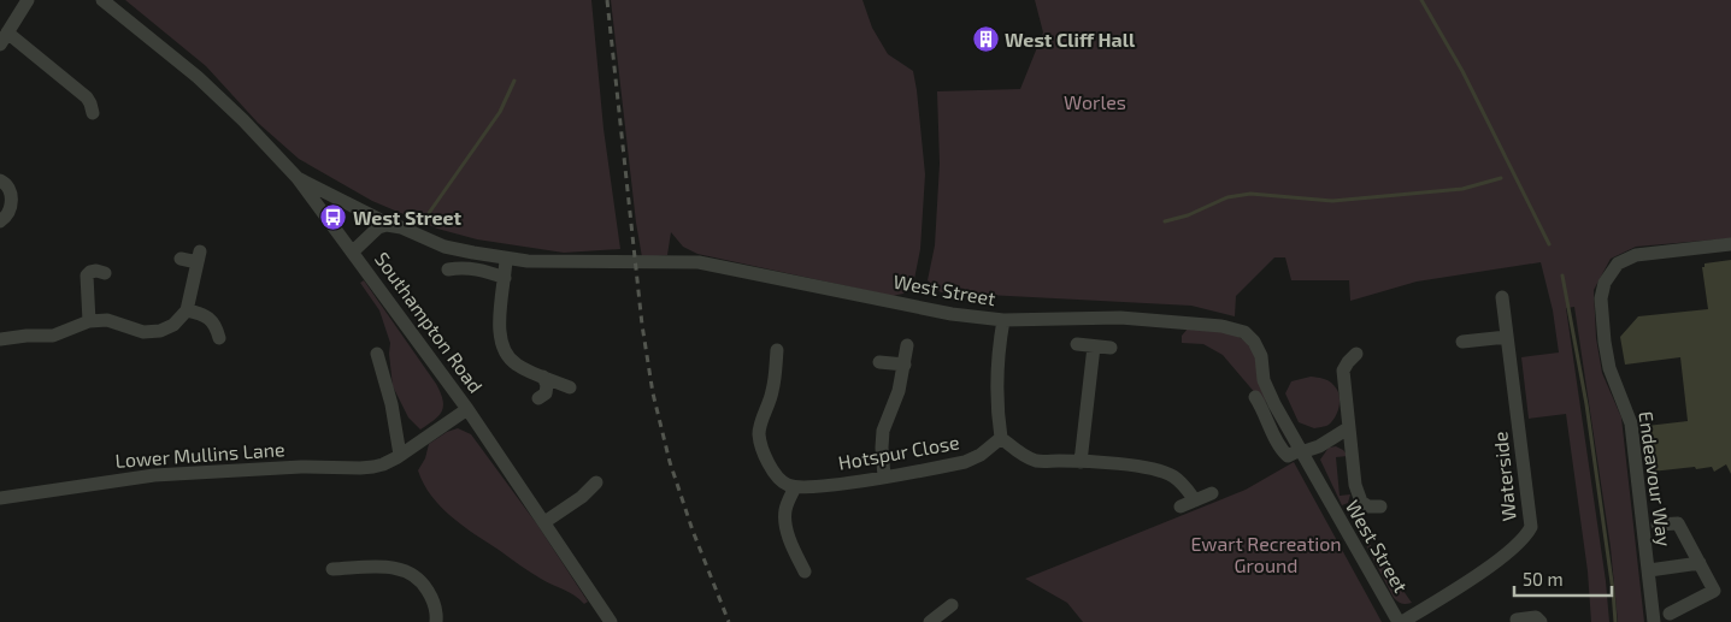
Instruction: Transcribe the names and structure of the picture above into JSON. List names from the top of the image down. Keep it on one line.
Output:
{"streets":{"street":["West Street","Southampton Road","Hotspur Close","Lower Mullins Lane","Waterside","Endeavour Way"]},"crossings":[["West Street","Southampton Road"],["West Street","Waterside"],["Southampton Road","Lower Mullins Lane"]],"parks":["Worles","Ewart Recreation Ground"],"places":{"building":["West Cliff Hall"],"bus stop":["West Street"]},"scale_bar":"50 m"}
